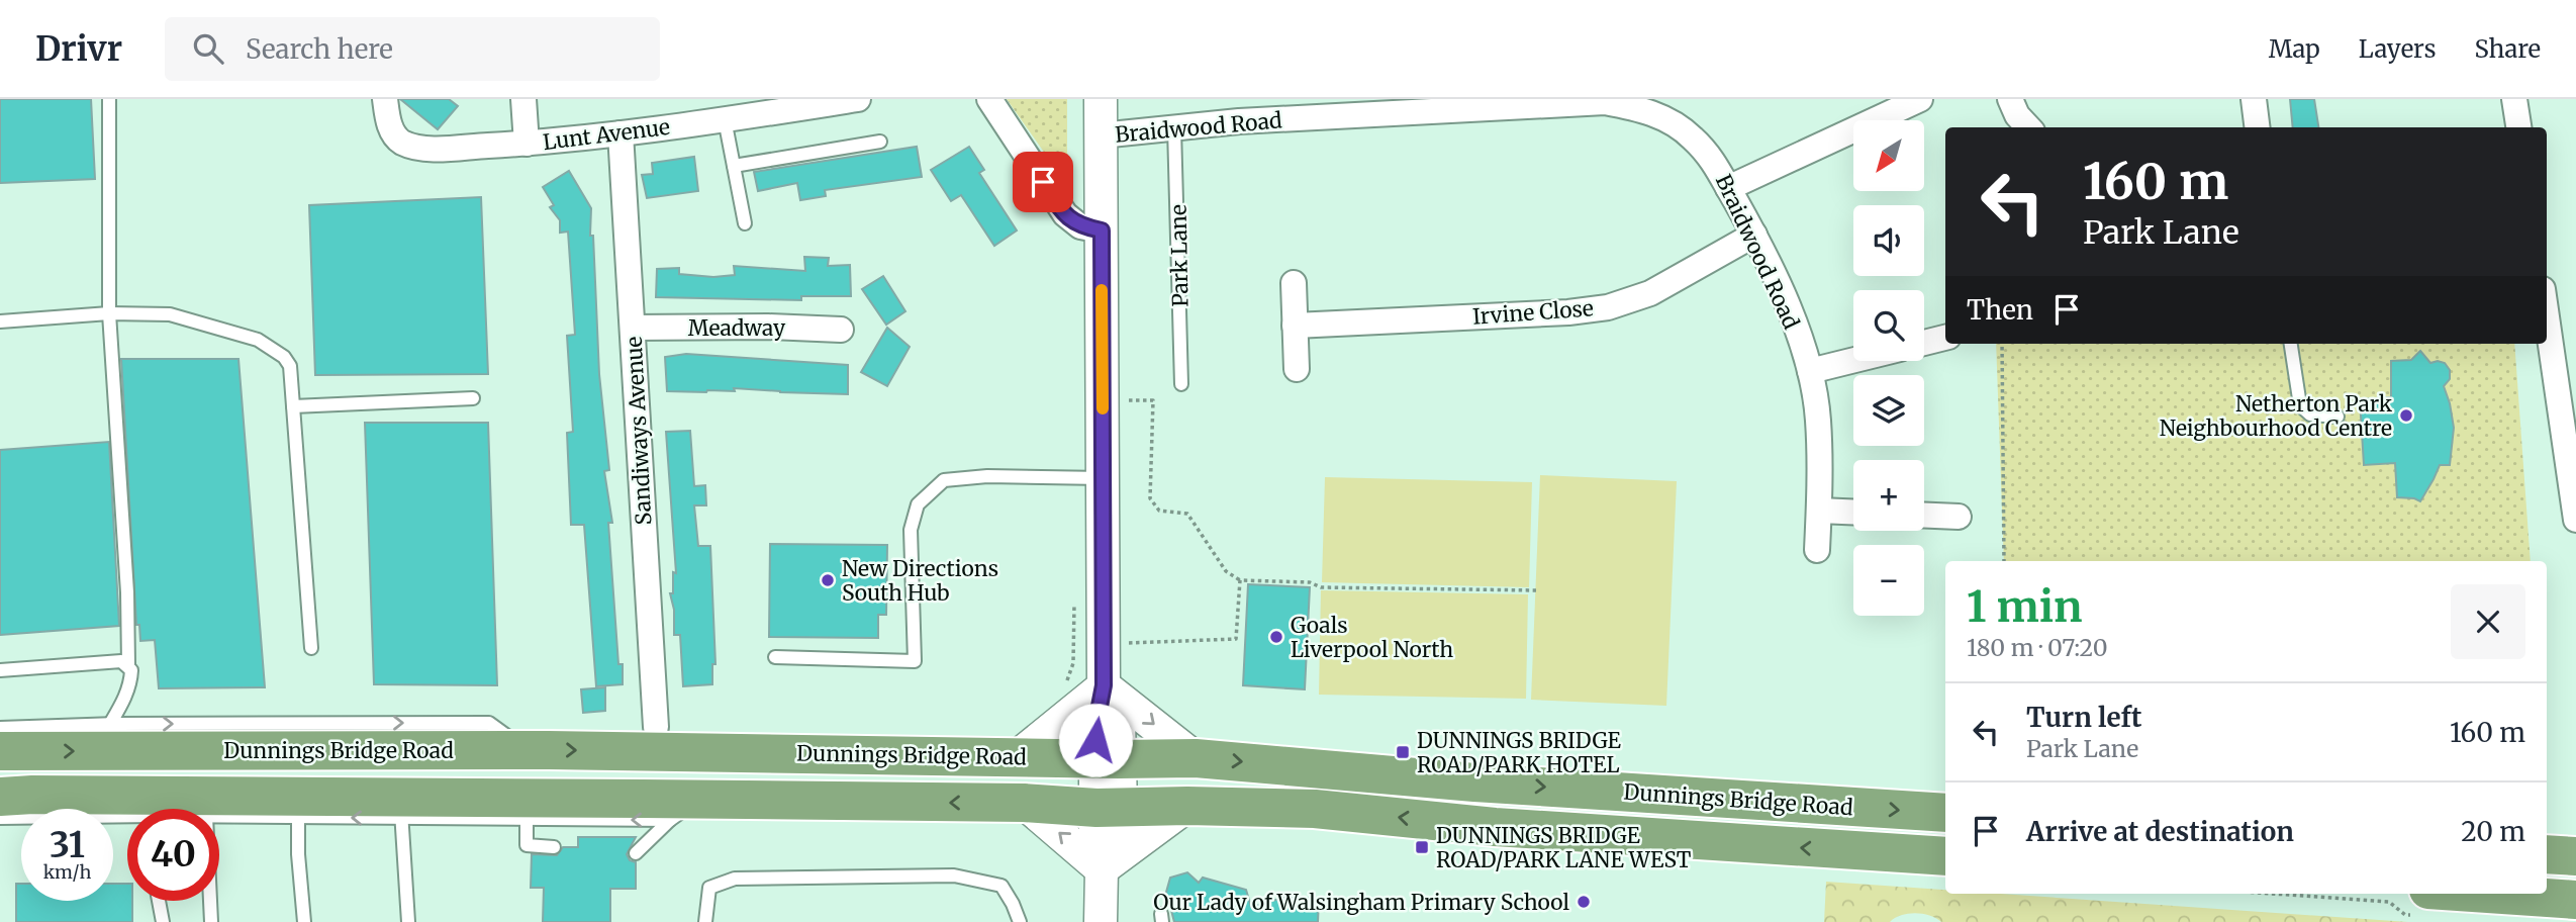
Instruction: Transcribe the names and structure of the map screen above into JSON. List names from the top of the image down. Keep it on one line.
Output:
{"streets":{"highway":["Dunnings Bridge Road"],"street":["Braidwood Road","Lunt Avenue","Irvine Close","Meadway","Sandiways Avenue"],"lane":["Park Lane"]},"crossings":[["Braidwood Road","Park Lane"],["Braidwood Road","Irvine Close"],["Lunt Avenue","Sandiways Avenue"],["Meadway","Sandiways Avenue"]],"places":{"other":["Netherton Park Neighbourhood Centre","New Directions South Hub","Goals Liverpool North","Our Lady of Walsingham Primary School"],"transit":["DUNNINGS BRIDGE ROAD/PARK HOTEL","DUNNINGS BRIDGE ROAD/PARK LANE WEST"]},"north":"bottom left","page":{"header":"Drivr","search":"Search here","nav":["Map","Layers","Share"],"map_buttons":["+","−"],"turn":["160 m","Park Lane"],"then":"Then","heading":["1 min","180 m · 07:20"],"list":[{"name":"Turn left","note":"Park Lane","value":"160 m"},{"name":"Arrive at destination","value":"20 m"}],"speed":"31 km/h","limit":"40"}}
